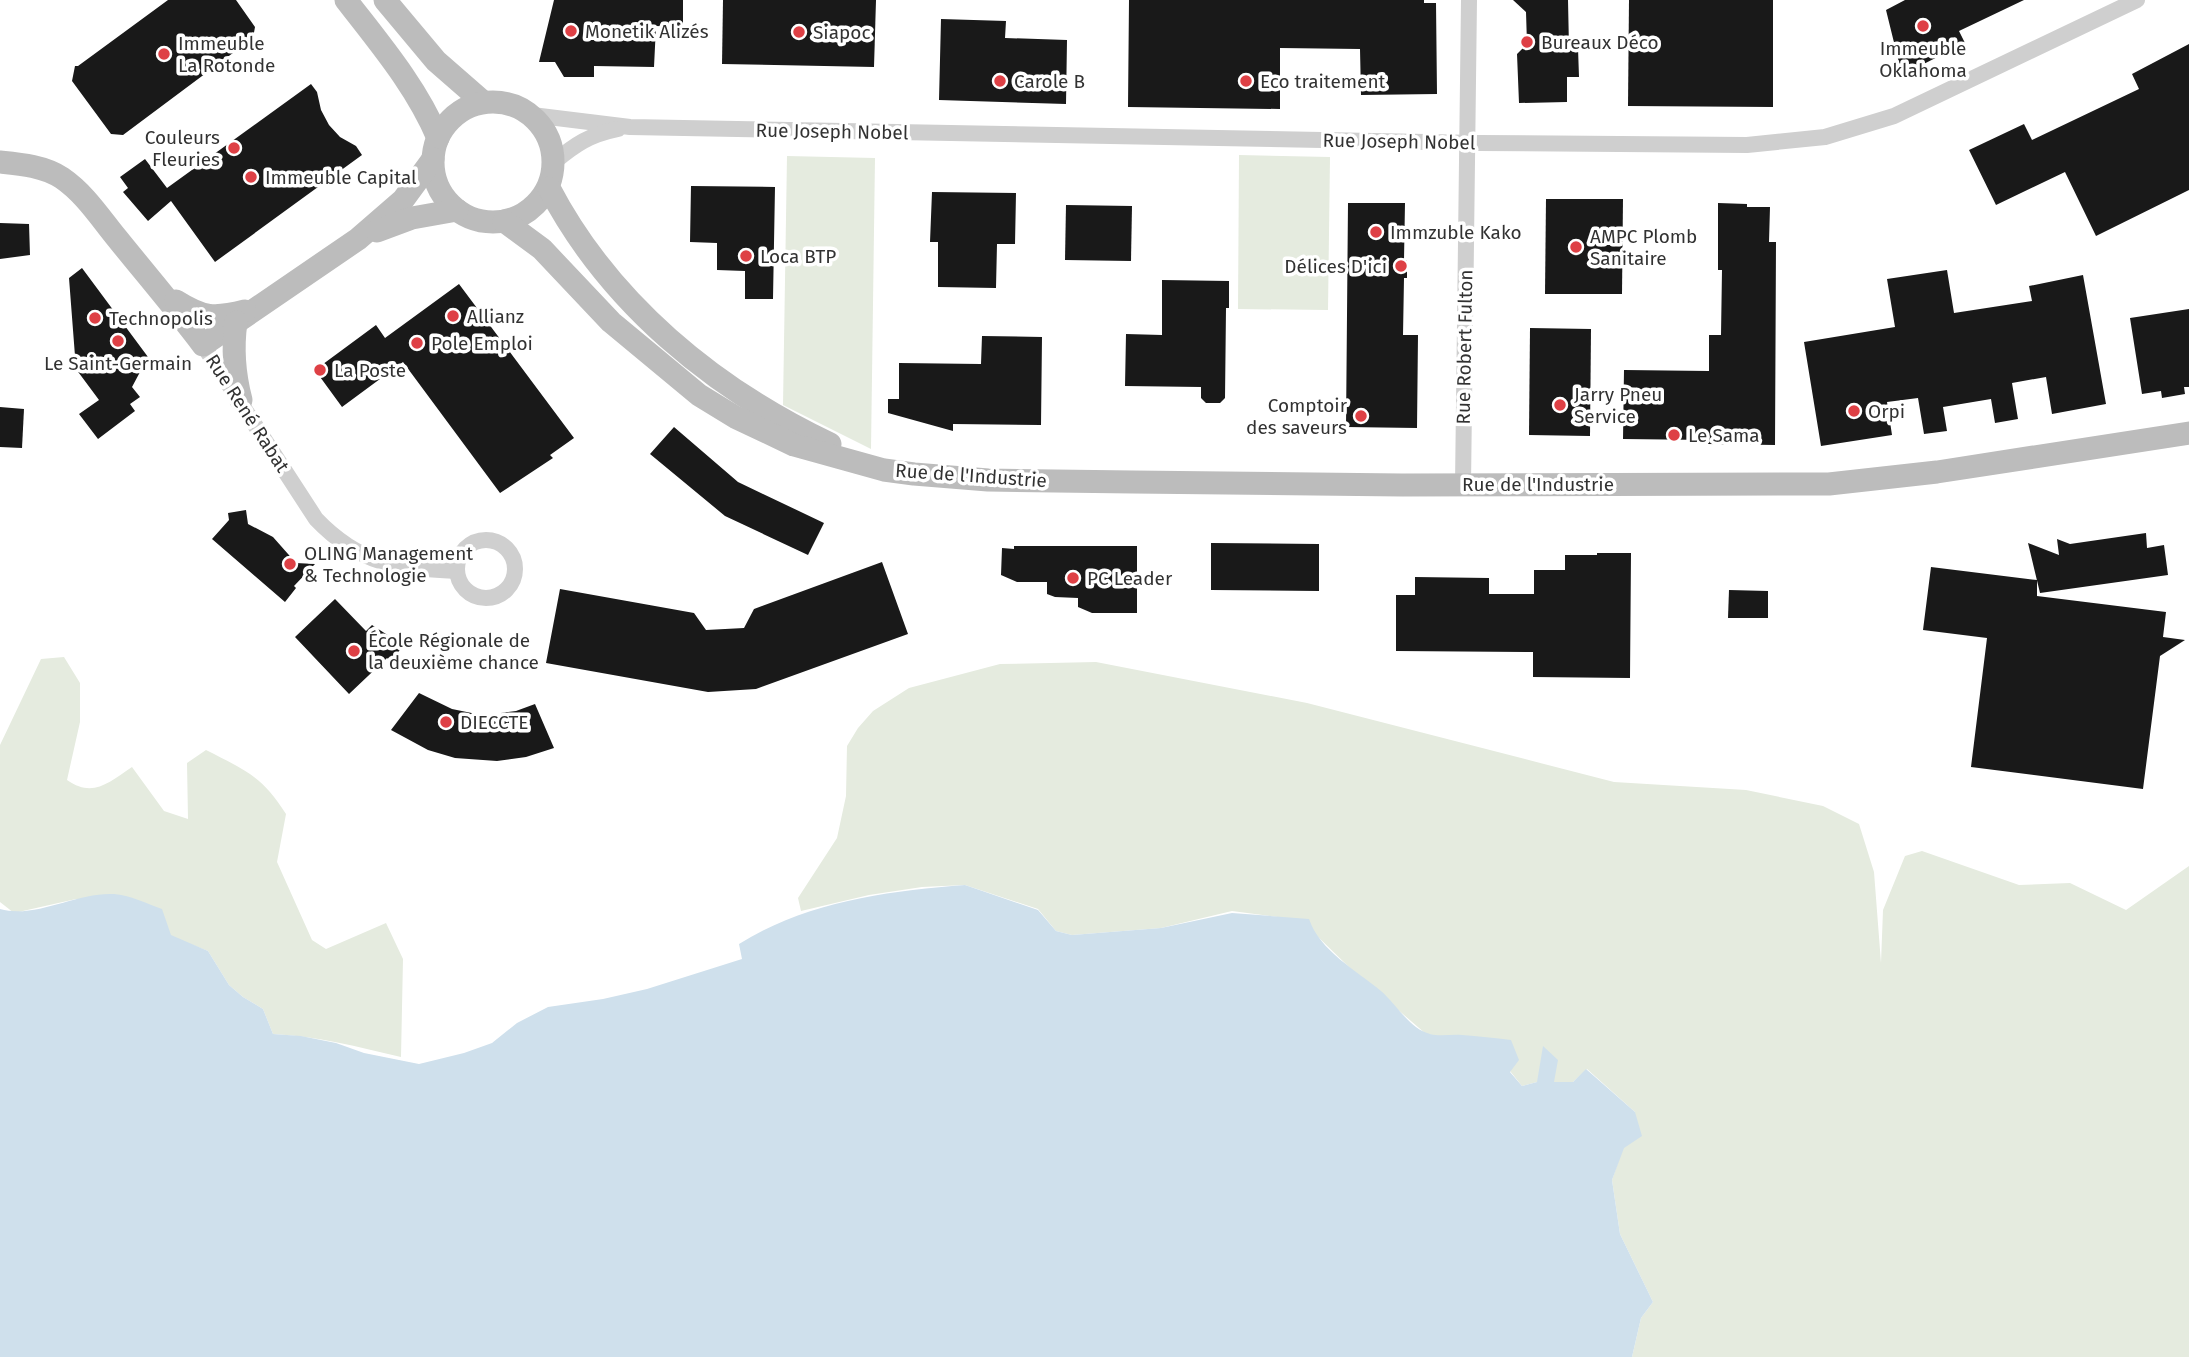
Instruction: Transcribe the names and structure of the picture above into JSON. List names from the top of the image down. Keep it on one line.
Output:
{"streets":{"main road":["Rue René Rabat","Rue de l'Industrie"],"street":["Rue Joseph Nobel","Rue Robert Fulton"]},"crossings":[["Rue Joseph Nobel","Rue Robert Fulton"],["Rue Joseph Nobel","Rue de l'Industrie"],["Rue Robert Fulton","Rue de l'Industrie"]],"places":["Immeuble Oklahoma","Monetik Alizés","Siapoc","Bureaux Déco","Immeuble La Rotonde","Carole B","Eco traitement","Couleurs Fleuries","Immeuble Capital","Immzuble Kako","AMPC Plomb Sanitaire","Loca BTP","Délices D'ici","Allianz","Technopolis","Le Saint-Germain","Pole Emploi","La Poste","Jarry Pneu Service","Orpi","Comptoir des saveurs","Le Sama","OLING Management & Technologie","PC Leader","École Régionale de la deuxième chance","DIECCTE"]}
